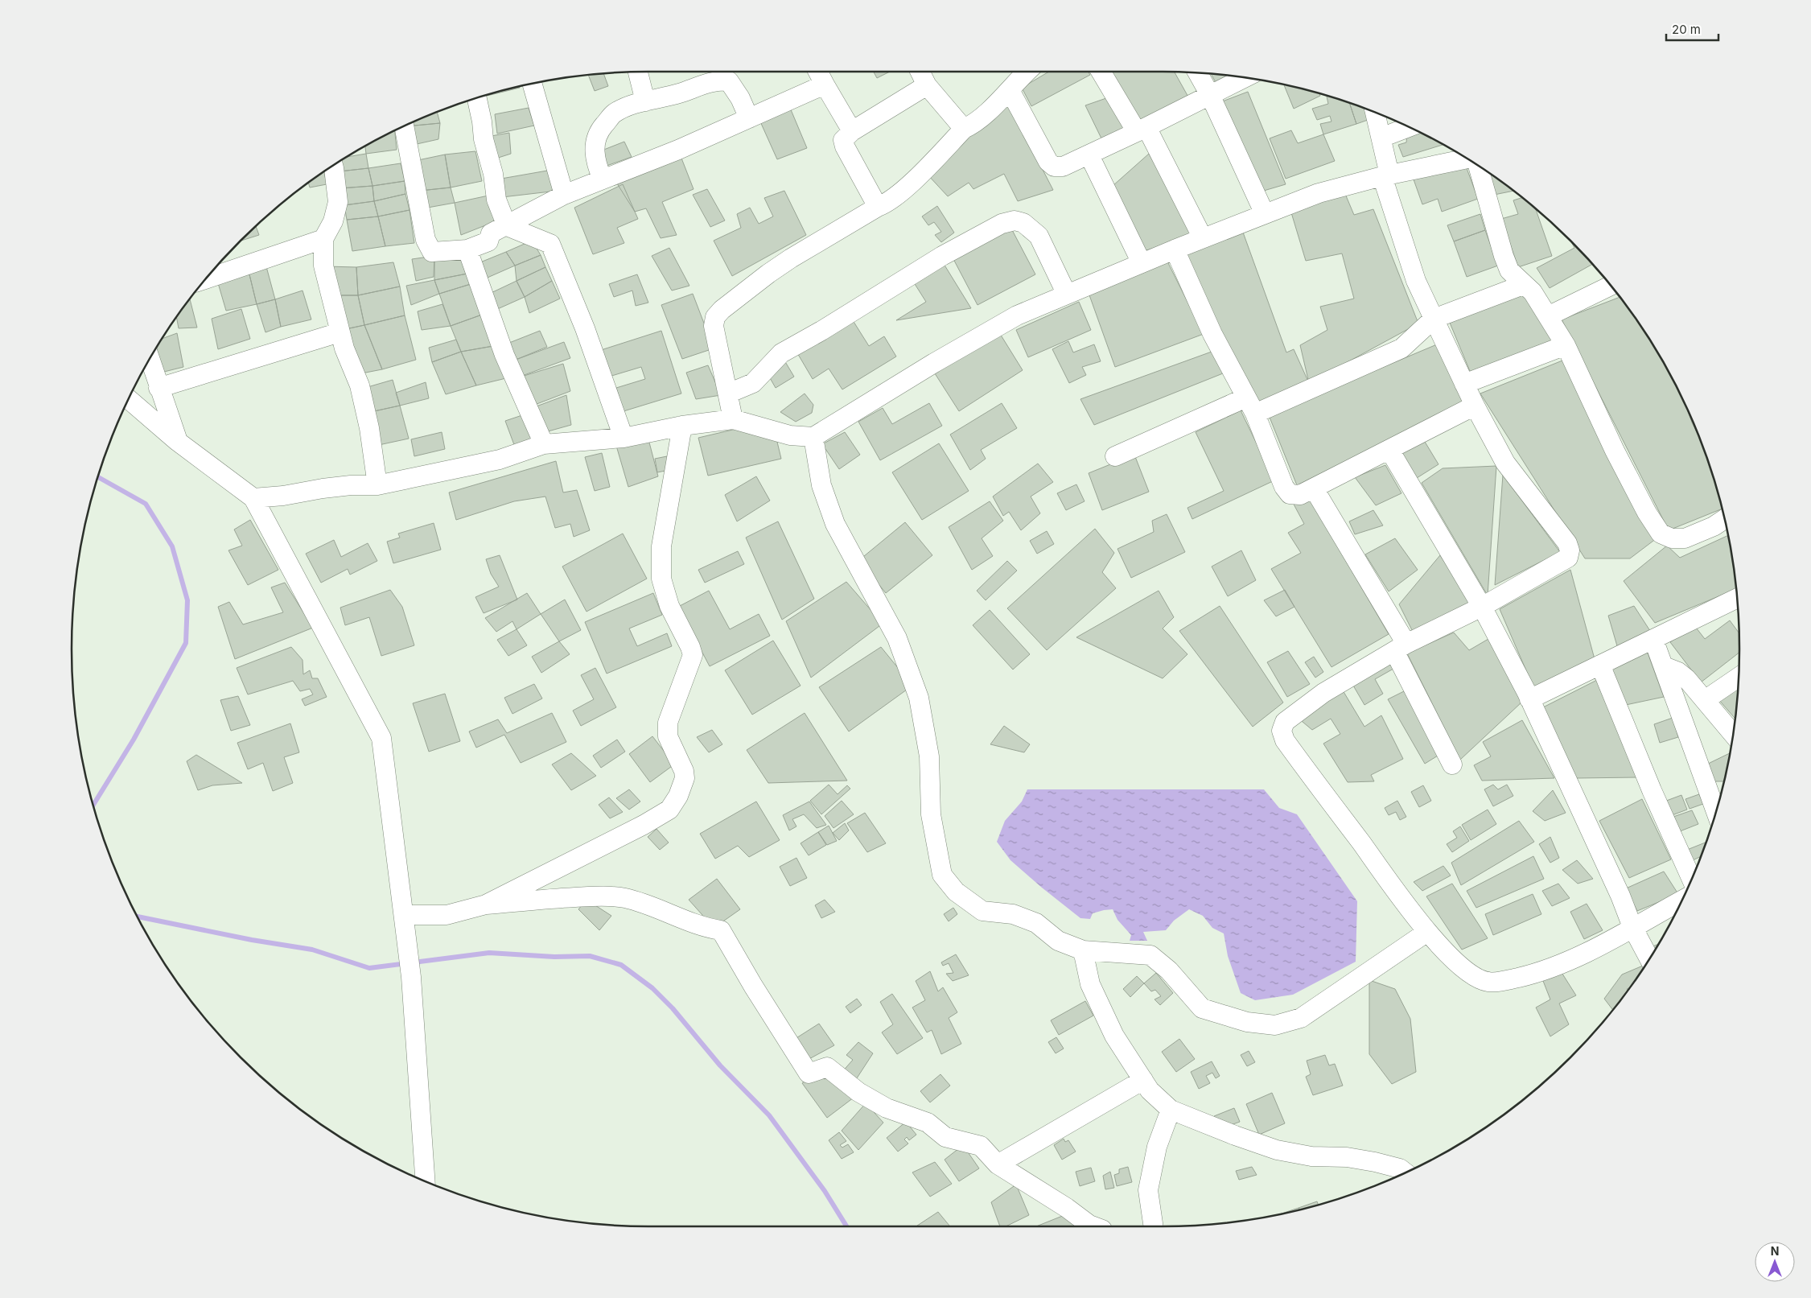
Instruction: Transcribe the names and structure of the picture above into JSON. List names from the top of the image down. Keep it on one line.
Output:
{"scale_bar":"20 m","north":"top"}
